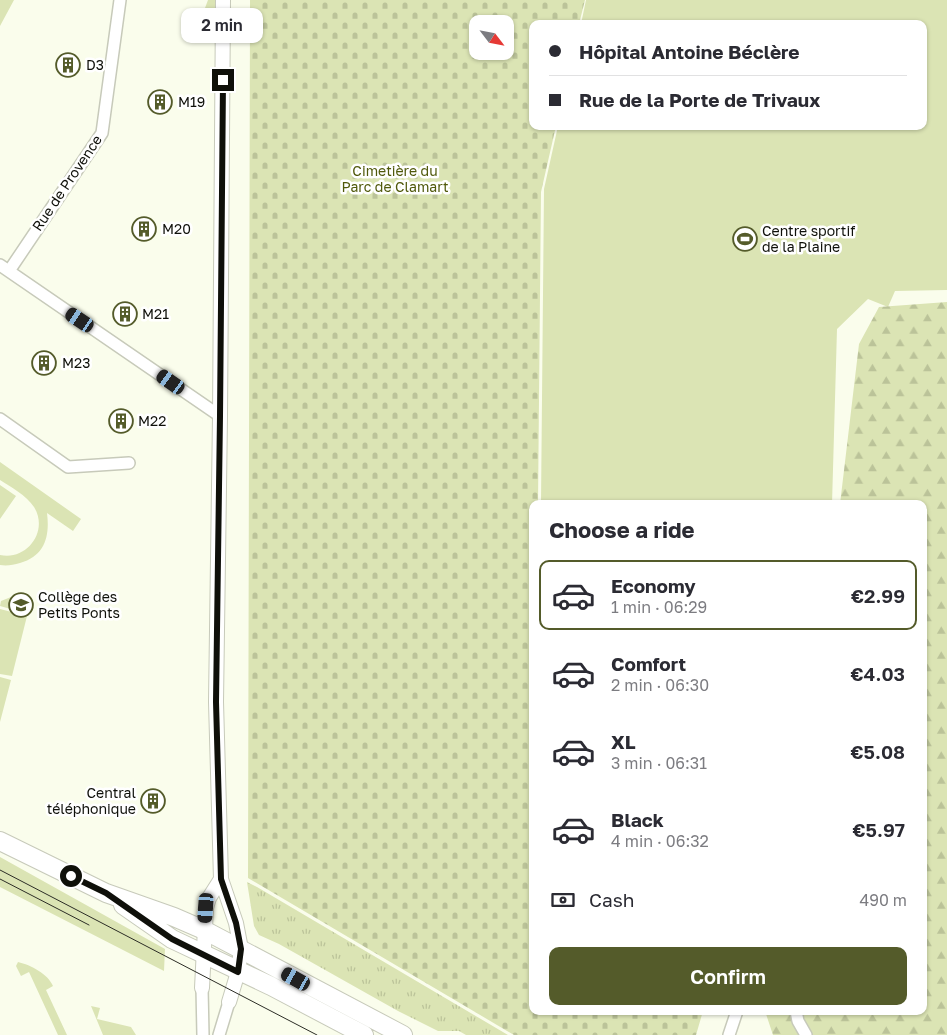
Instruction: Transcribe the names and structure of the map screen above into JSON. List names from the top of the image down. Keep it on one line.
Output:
{"streets":{"street":["Rue de Provence"]},"parks":["Cimetière du Parc de Clamart"],"places":{"building":["D3","M19","M20","M21","M23","M22","Central téléphonique"],"sports":["Centre sportif de la Plaine"],"school or university":["Collège des Petits Ponts"]},"north":"bottom right","page":{"bubble":"2 min","banner":["Hôpital Antoine Béclère","Rue de la Porte de Trivaux"],"heading":"Choose a ride","list":[{"name":"Economy","note":"1 min · 06:29","value":"€2.99"},{"name":"Comfort","note":"2 min · 06:30","value":"€4.03"},{"name":"XL","note":"3 min · 06:31","value":"€5.08"},{"name":"Black","note":"4 min · 06:32","value":"€5.97"}],"pay":["Cash","490 m"],"buttons":"Confirm"}}
